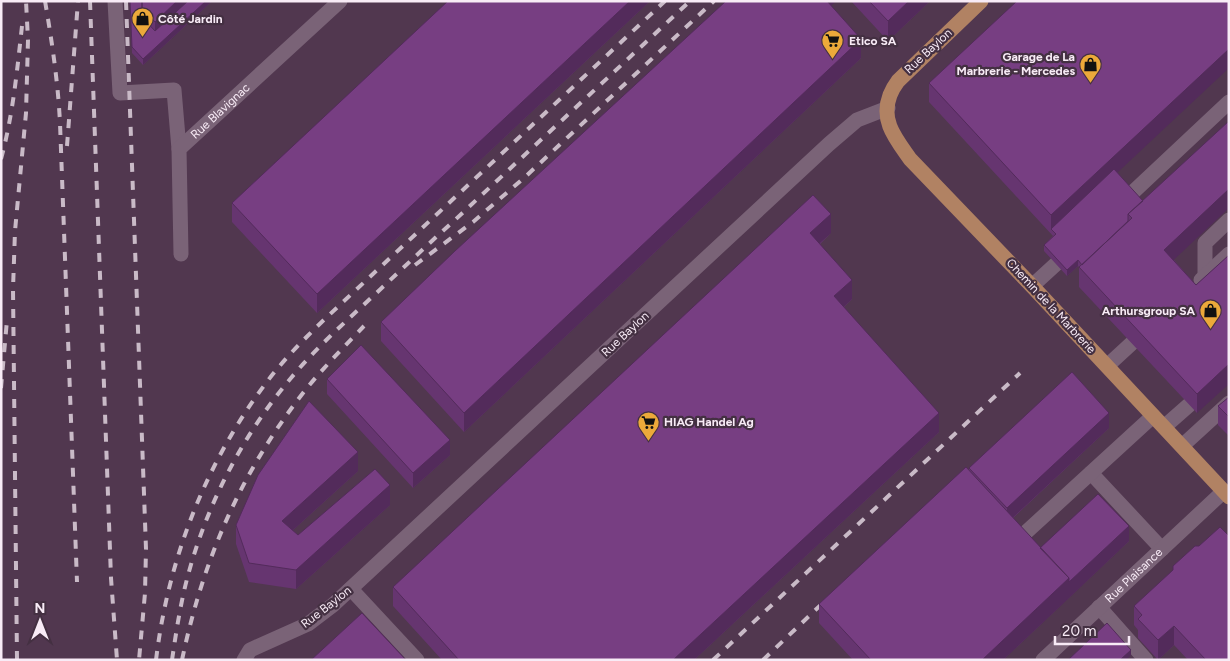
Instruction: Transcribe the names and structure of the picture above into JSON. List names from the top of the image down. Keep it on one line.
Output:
{"streets":{"main road":["Rue Baylon","Chemin de la Marbrerie"],"street":["Rue Blavignac","Rue Plaisance"]},"crossings":[["Rue Baylon","Chemin de la Marbrerie"],["Chemin de la Marbrerie","Rue Plaisance"]],"places":{"shop":["Côté Jardin","Garage de La Marbrerie - Mercedes","Arthursgroup SA"],"supermarket":["Etico SA","HIAG Handel Ag"]},"scale_bar":"20 m","north":"top"}
